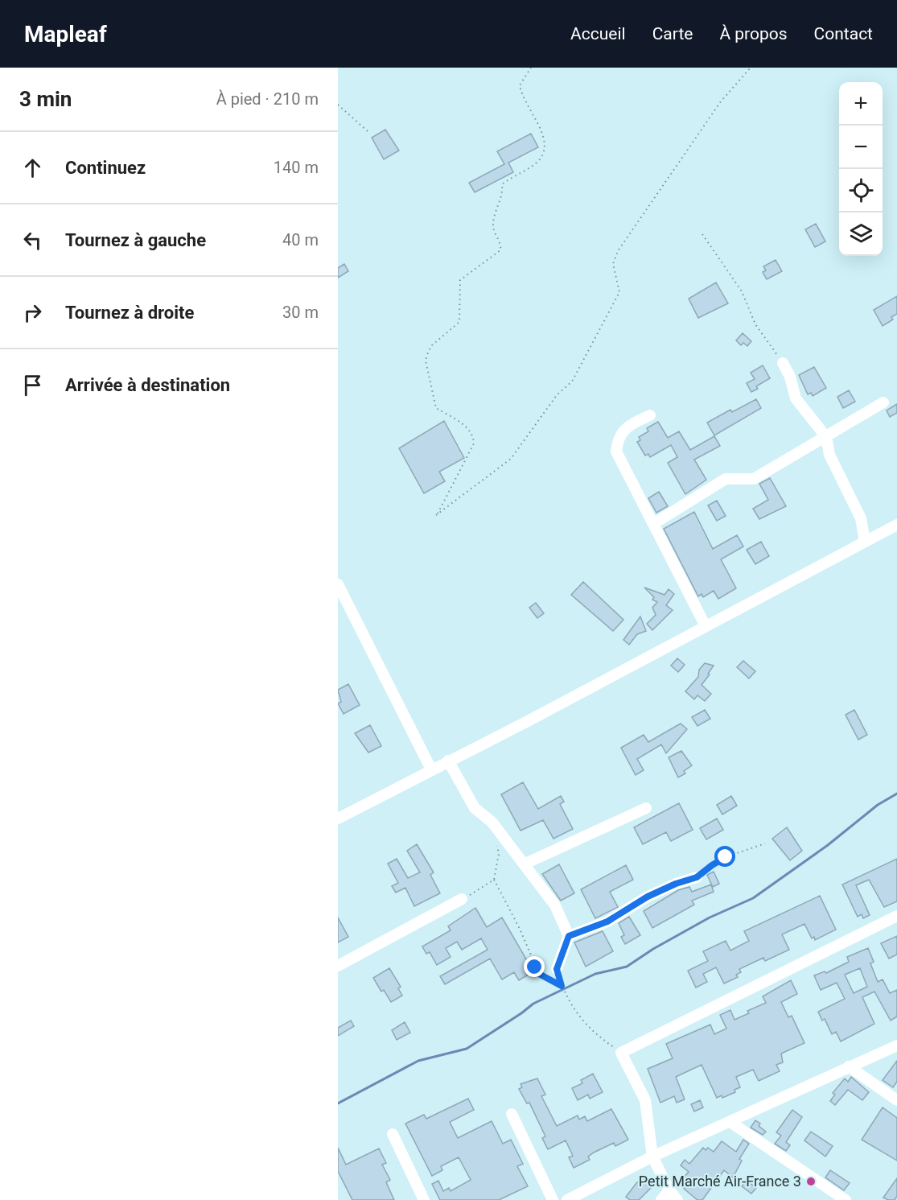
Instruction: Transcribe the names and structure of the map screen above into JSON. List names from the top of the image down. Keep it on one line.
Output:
{"places":["Petit Marché Air-France 3"],"page":{"header":"Mapleaf","nav":["Accueil","Carte","À propos","Contact"],"heading":["3 min","À pied · 210 m"],"map_buttons":["+","−"],"list":[["Continuez","140 m"],["Tournez à gauche","40 m"],["Tournez à droite","30 m"],"Arrivée à destination"]}}
